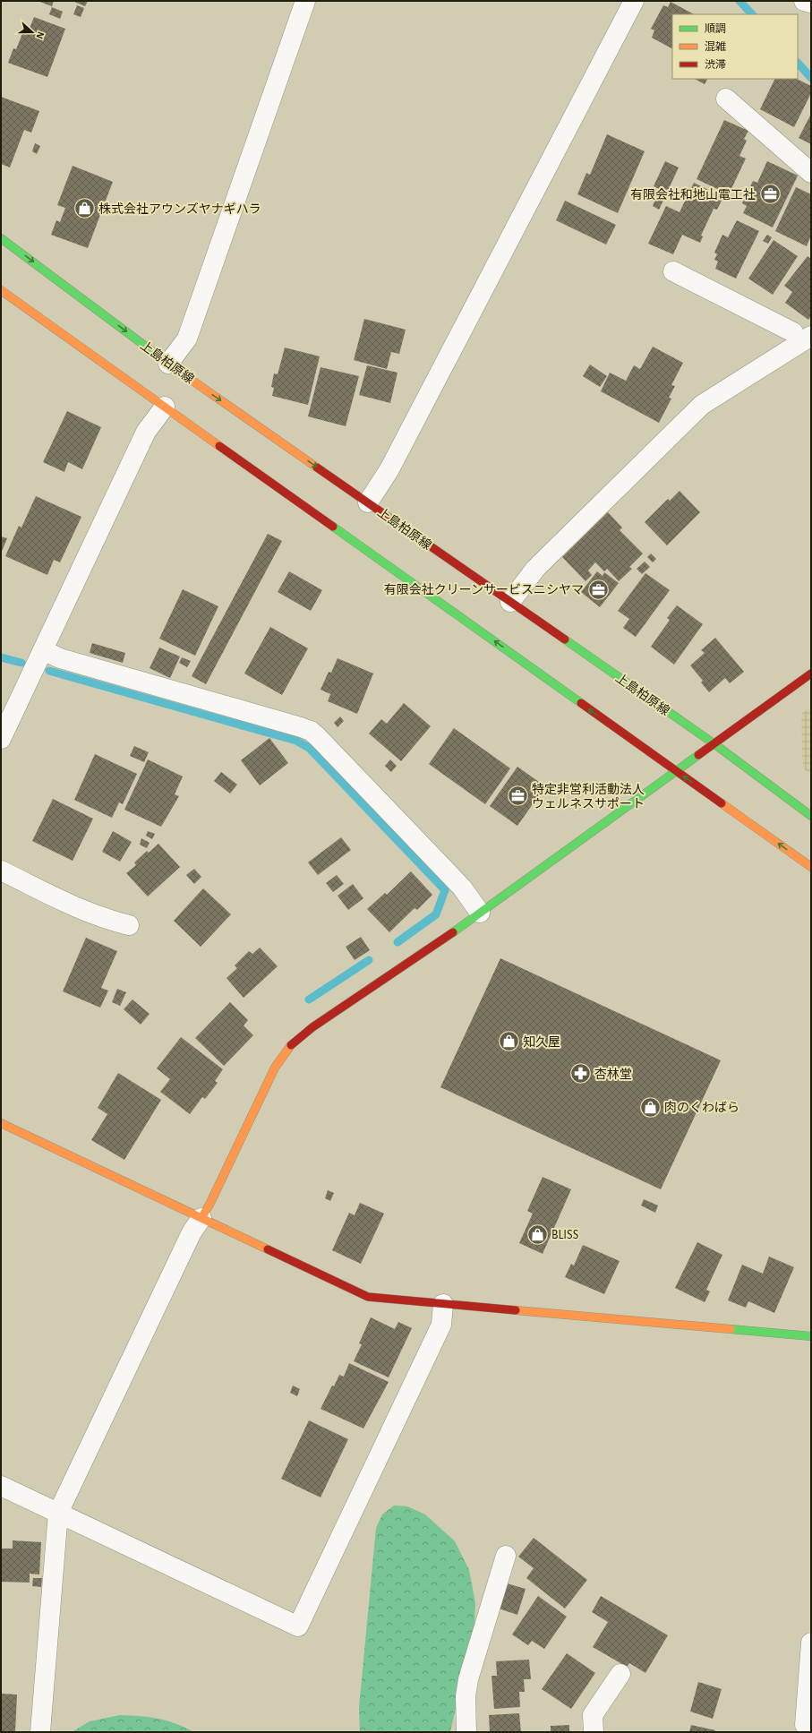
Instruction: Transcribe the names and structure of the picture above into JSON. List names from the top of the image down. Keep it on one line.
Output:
{"streets":{"street":["上島柏原線"]},"places":{"office":["有限会社和地山電工社","有限会社クリーンサービスニシヤマ","特定非営利活動法人 ウェルネスサポート"],"shop":["株式会社アウンズヤナギハラ","知久屋","肉のくわばら","BLISS"],"pharmacy":["杏林堂"]},"legend":["順調","混雑","渋滞"],"north":"right"}
